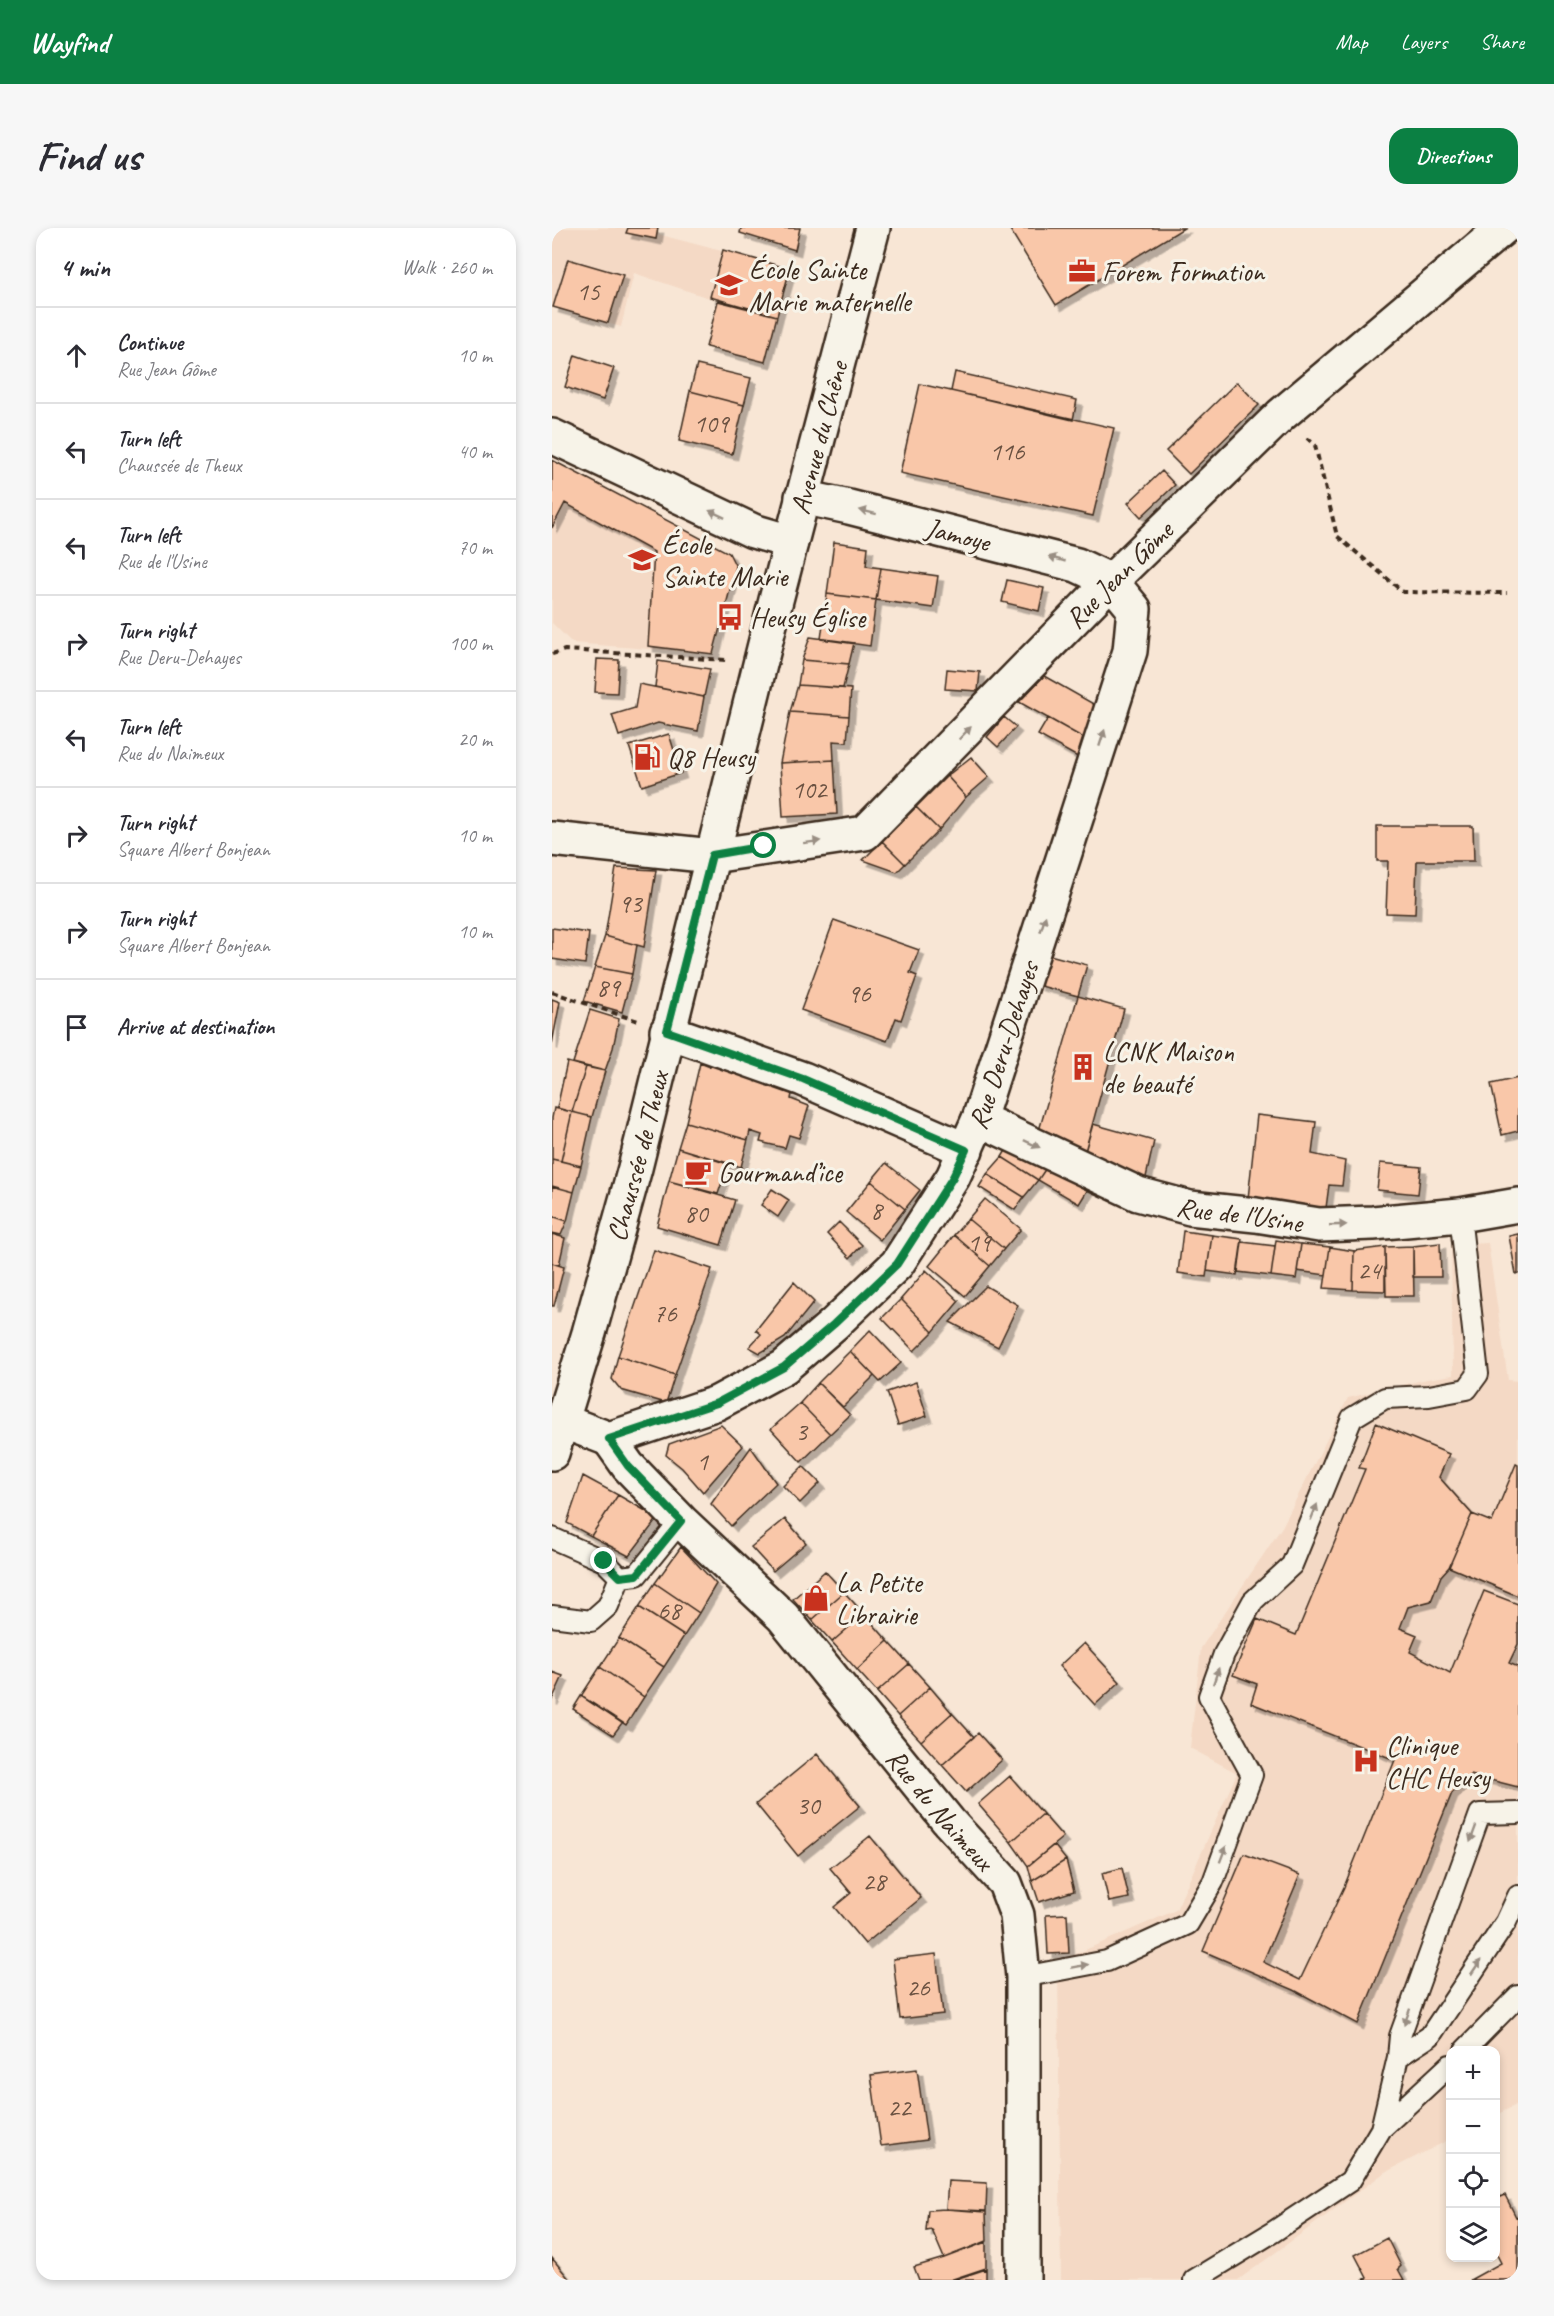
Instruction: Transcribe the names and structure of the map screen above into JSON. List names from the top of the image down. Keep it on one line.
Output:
{"streets":{"street":["Avenue du Chêne","Jamoye","Rue Jean Gôme","Rue Deru-Dehayes","Chaussée de Theux","Rue de l'Usine","Rue du Naimeux"]},"crossings":[["Avenue du Chêne","Jamoye"],["Avenue du Chêne","Rue Jean Gôme"],["Avenue du Chêne","Chaussée de Theux"],["Jamoye","Rue Jean Gôme"],["Jamoye","Rue Deru-Dehayes"],["Rue Jean Gôme","Rue Deru-Dehayes"],["Rue Jean Gôme","Chaussée de Theux"],["Rue Deru-Dehayes","Rue de l'Usine"],["Rue Deru-Dehayes","Rue du Naimeux"]],"one_way":["Jamoye","Rue Jean Gôme","Rue Deru-Dehayes","Rue de l'Usine"],"places":{"office":["Forem Formation"],"school or university":["École Sainte Marie maternelle","École Sainte Marie"],"bus stop":["Heusy Église"],"fuel station":["Q8 Heusy"],"building":["LCNK Maison de beauté"],"cafe":["Gourmand’ice"],"shop":["La Petite Librairie"],"hospital":["Clinique CHC Heusy"]},"house_numbers":["15","109","116","102","93","89","96","8","80","19","24","76","3","1","68","30","28","26","22"],"page":{"header":"Wayfind","nav":["Map","Layers","Share"],"buttons":"Directions","title":"Find us","heading":["4 min","Walk · 260 m"],"list":[["Continue","Rue Jean Gôme","10 m"],["Turn left","Chaussée de Theux","40 m"],["Turn left","Rue de l'Usine","70 m"],["Turn right","Rue Deru-Dehayes","100 m"],["Turn left","Rue du Naimeux","20 m"],["Turn right","Square Albert Bonjean","10 m"],["Turn right","Square Albert Bonjean","10 m"],"Arrive at destination"],"map_buttons":["+","−"]}}
